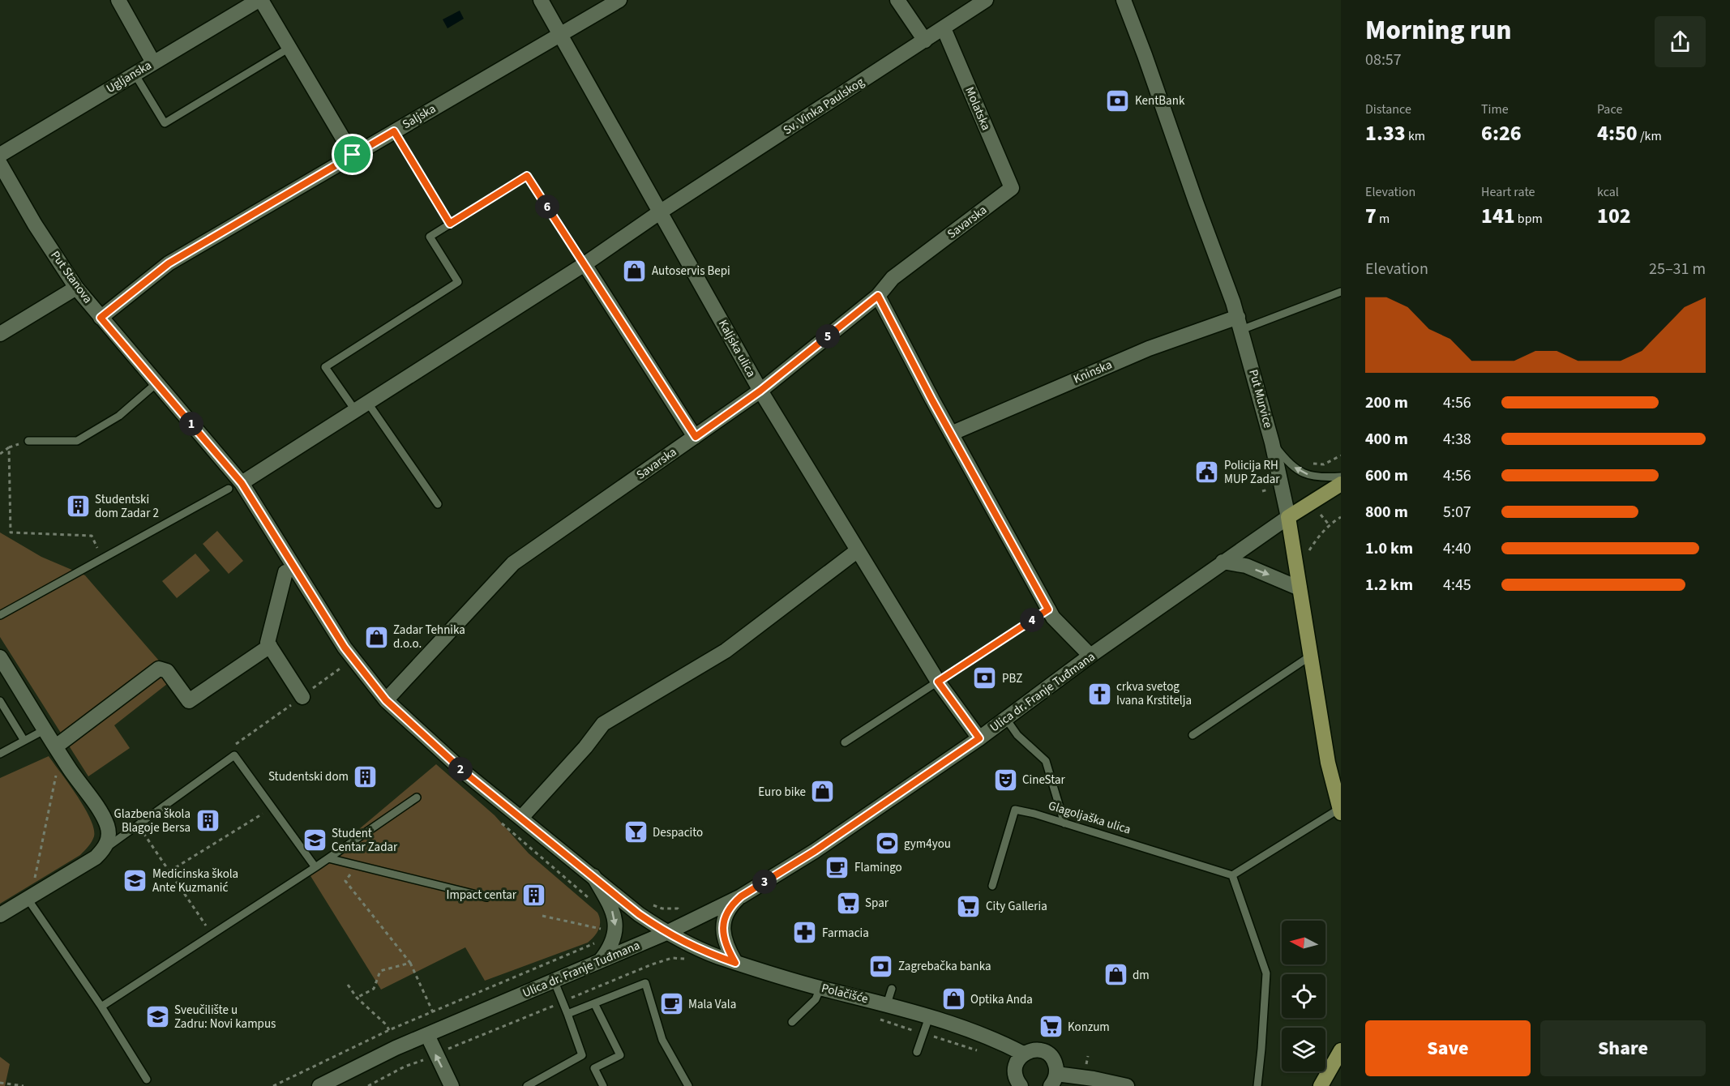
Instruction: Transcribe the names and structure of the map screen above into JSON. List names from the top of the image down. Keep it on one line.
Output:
{"streets":{"main road":["Put Murvice"],"street":["Ugljanska","Sv. Vinka Paulskog","Molatska","Saljska","Savarska","Put Stanova","Kaljska ulica","Kninska","Ulica dr. Franje Tuđmana","Polačišće"],"lane":["Glagoljaška ulica"]},"crossings":[["Sv. Vinka Paulskog","Molatska"],["Sv. Vinka Paulskog","Put Stanova"],["Sv. Vinka Paulskog","Kaljska ulica"],["Molatska","Savarska"],["Saljska","Put Stanova"],["Saljska","Kaljska ulica"],["Savarska","Put Stanova"],["Savarska","Kaljska ulica"],["Put Stanova","Ulica dr. Franje Tuđmana"],["Put Stanova","Polačišće"],["Kaljska ulica","Ulica dr. Franje Tuđmana"],["Kninska","Put Murvice"],["Put Murvice","Ulica dr. Franje Tuđmana"],["Ulica dr. Franje Tuđmana","Polačišće"]],"places":{"bank":["KentBank","PBZ","Zagrebačka banka"],"shop":["Autoservis Bepi","Zadar Tehnika d.o.o.","Euro bike","dm","Optika Anda"],"public building":["Policija RH MUP Zadar"],"building":["Studentski dom Zadar 2","Studentski dom","Glazbena škola Blagoje Bersa","Impact centar"],"church":["crkva svetog Ivana Krstitelja"],"theatre":["CineStar"],"bar":["Despacito"],"school or university":["Student Centar Zadar","Medicinska škola Ante Kuzmanić","Sveučilište u Zadru: Novi kampus"],"sports":["gym4you"],"cafe":["Flamingo","Mala Vala"],"supermarket":["Spar","City Galleria","Konzum"],"pharmacy":["Farmacia"]},"north":"left","page":{"heading":["Morning run","08:57"],"stats":[["Distance","1.33 km"],["Time","6:26"],["Pace","4:50 /km"],["Elevation","7 m"],["Heart rate","141 bpm"],["kcal","102"]],"pins":["6","5","1","4","2","3"],"chart":["Elevation","25–31 m"],"list":[{"name":"200 m","note":"4:56"},{"name":"400 m","note":"4:38"},{"name":"600 m","note":"4:56"},{"name":"800 m","note":"5:07"},{"name":"1.0 km","note":"4:40"},{"name":"1.2 km","note":"4:45"}],"buttons":["Save","Share"]}}
